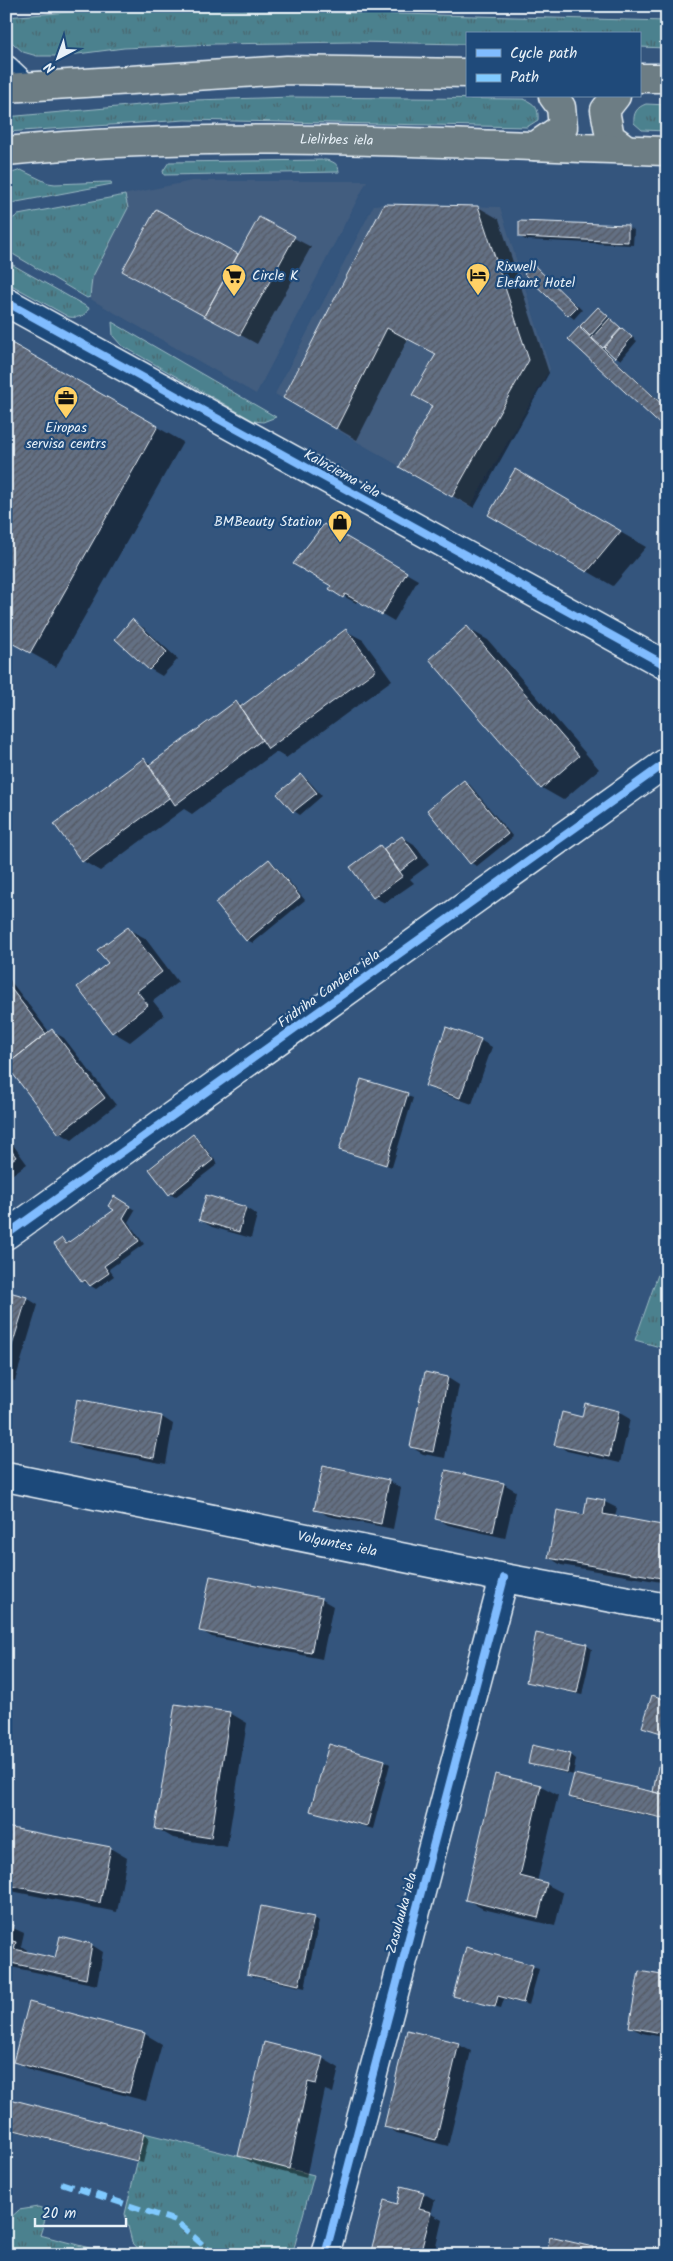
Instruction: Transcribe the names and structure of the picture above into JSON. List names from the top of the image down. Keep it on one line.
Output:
{"streets":{"main road":["Lielirbes iela"],"street":["Kalnciema iela","Fridriha Candera iela","Volguntes iela","Zasulauka iela"]},"crossings":[["Volguntes iela","Zasulauka iela"]],"places":{"hotel":["Rixwell Elefant Hotel"],"supermarket":["Circle K"],"office":["Eiropas servisa centrs"],"shop":["BMBeauty Station"]},"legend":["Cycle path","Path"],"scale_bar":"20 m","north":"bottom left"}
